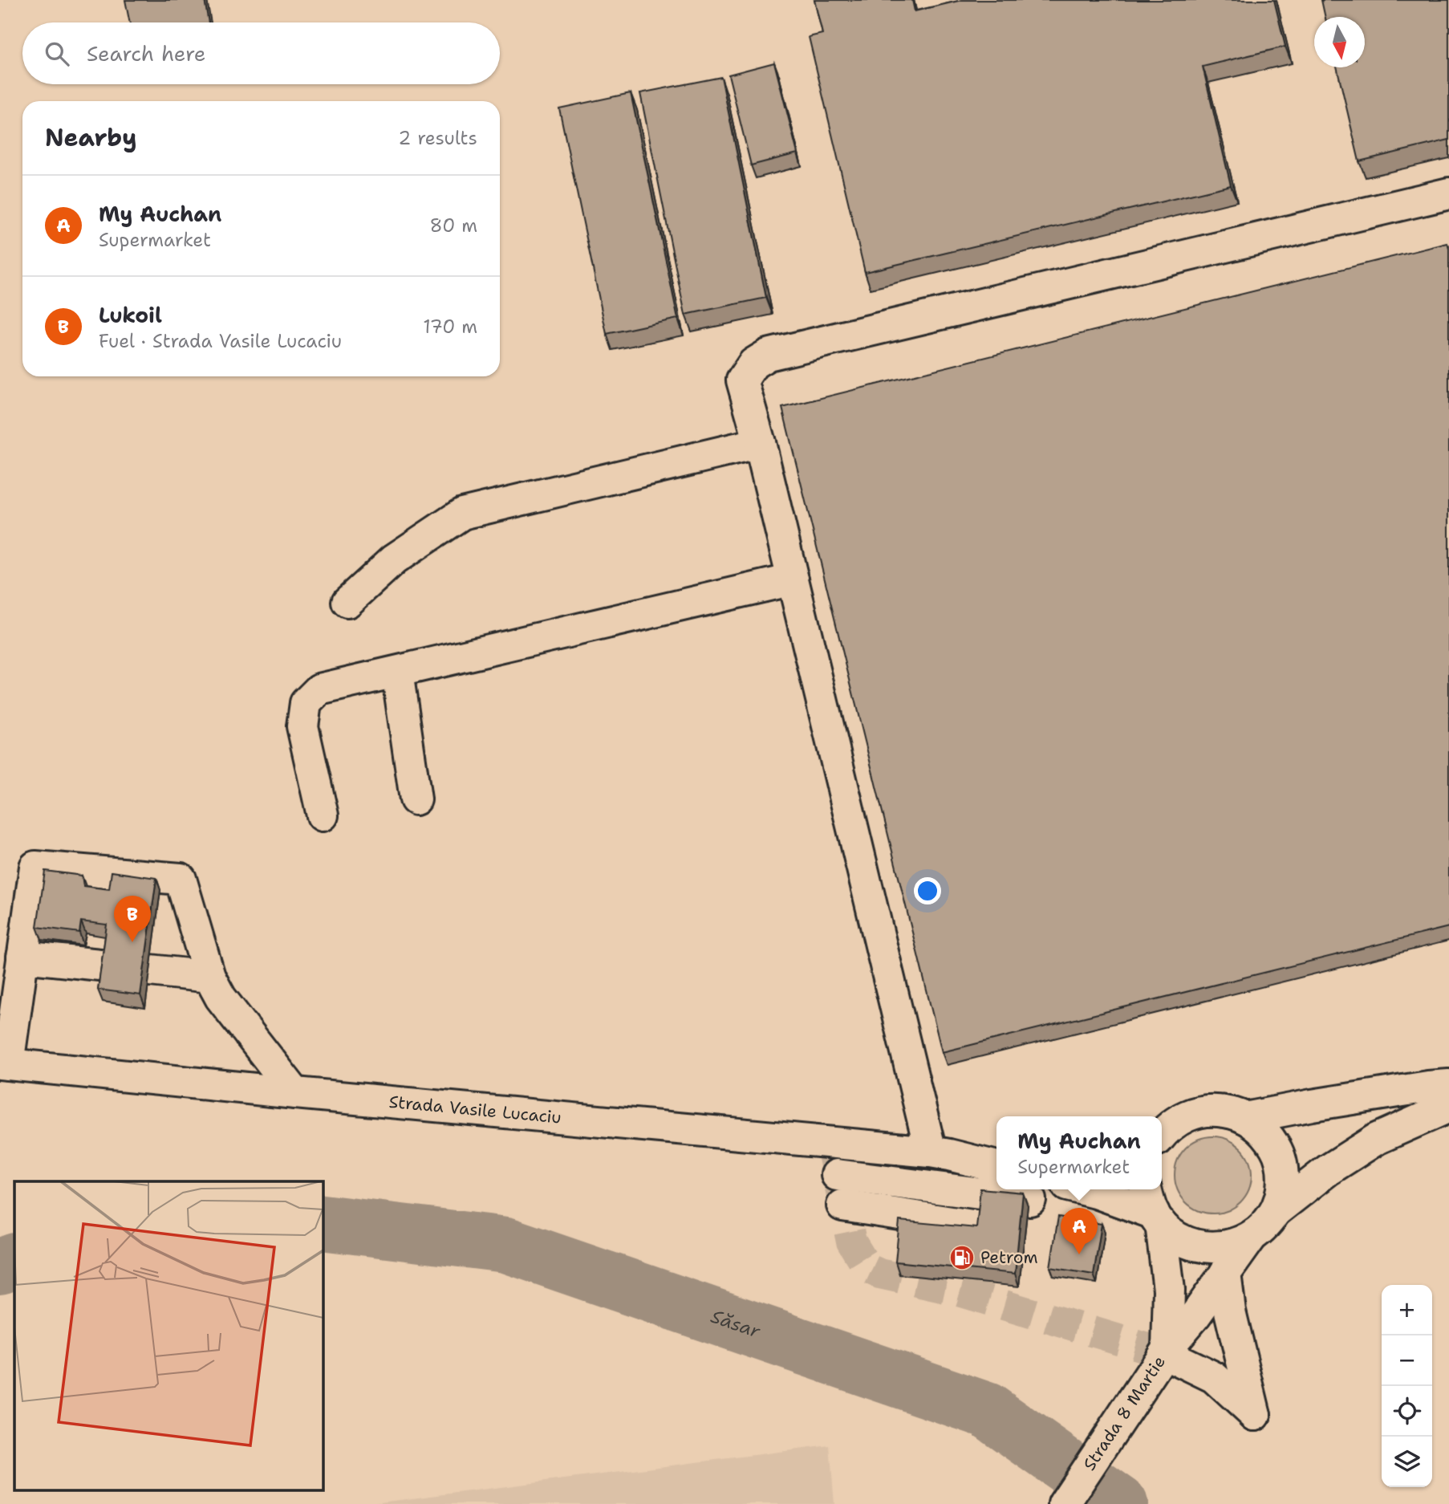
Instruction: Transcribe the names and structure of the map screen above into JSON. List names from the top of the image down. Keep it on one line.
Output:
{"streets":{"main road":["Strada Vasile Lucaciu","Strada 8 Martie"]},"water":["Săsar"],"places":{"fuel station":["Petrom"]},"north":"bottom","page":{"search":"Search here","heading":["Nearby","2 results"],"list":[{"mark":"A","name":"My Auchan","note":"Supermarket","value":"80 m"},{"mark":"B","name":"Lukoil","note":"Fuel · Strada Vasile Lucaciu","value":"170 m"}],"pins":["B","A"],"popup":["My Auchan","Supermarket"],"map_buttons":["+","−"]}}
